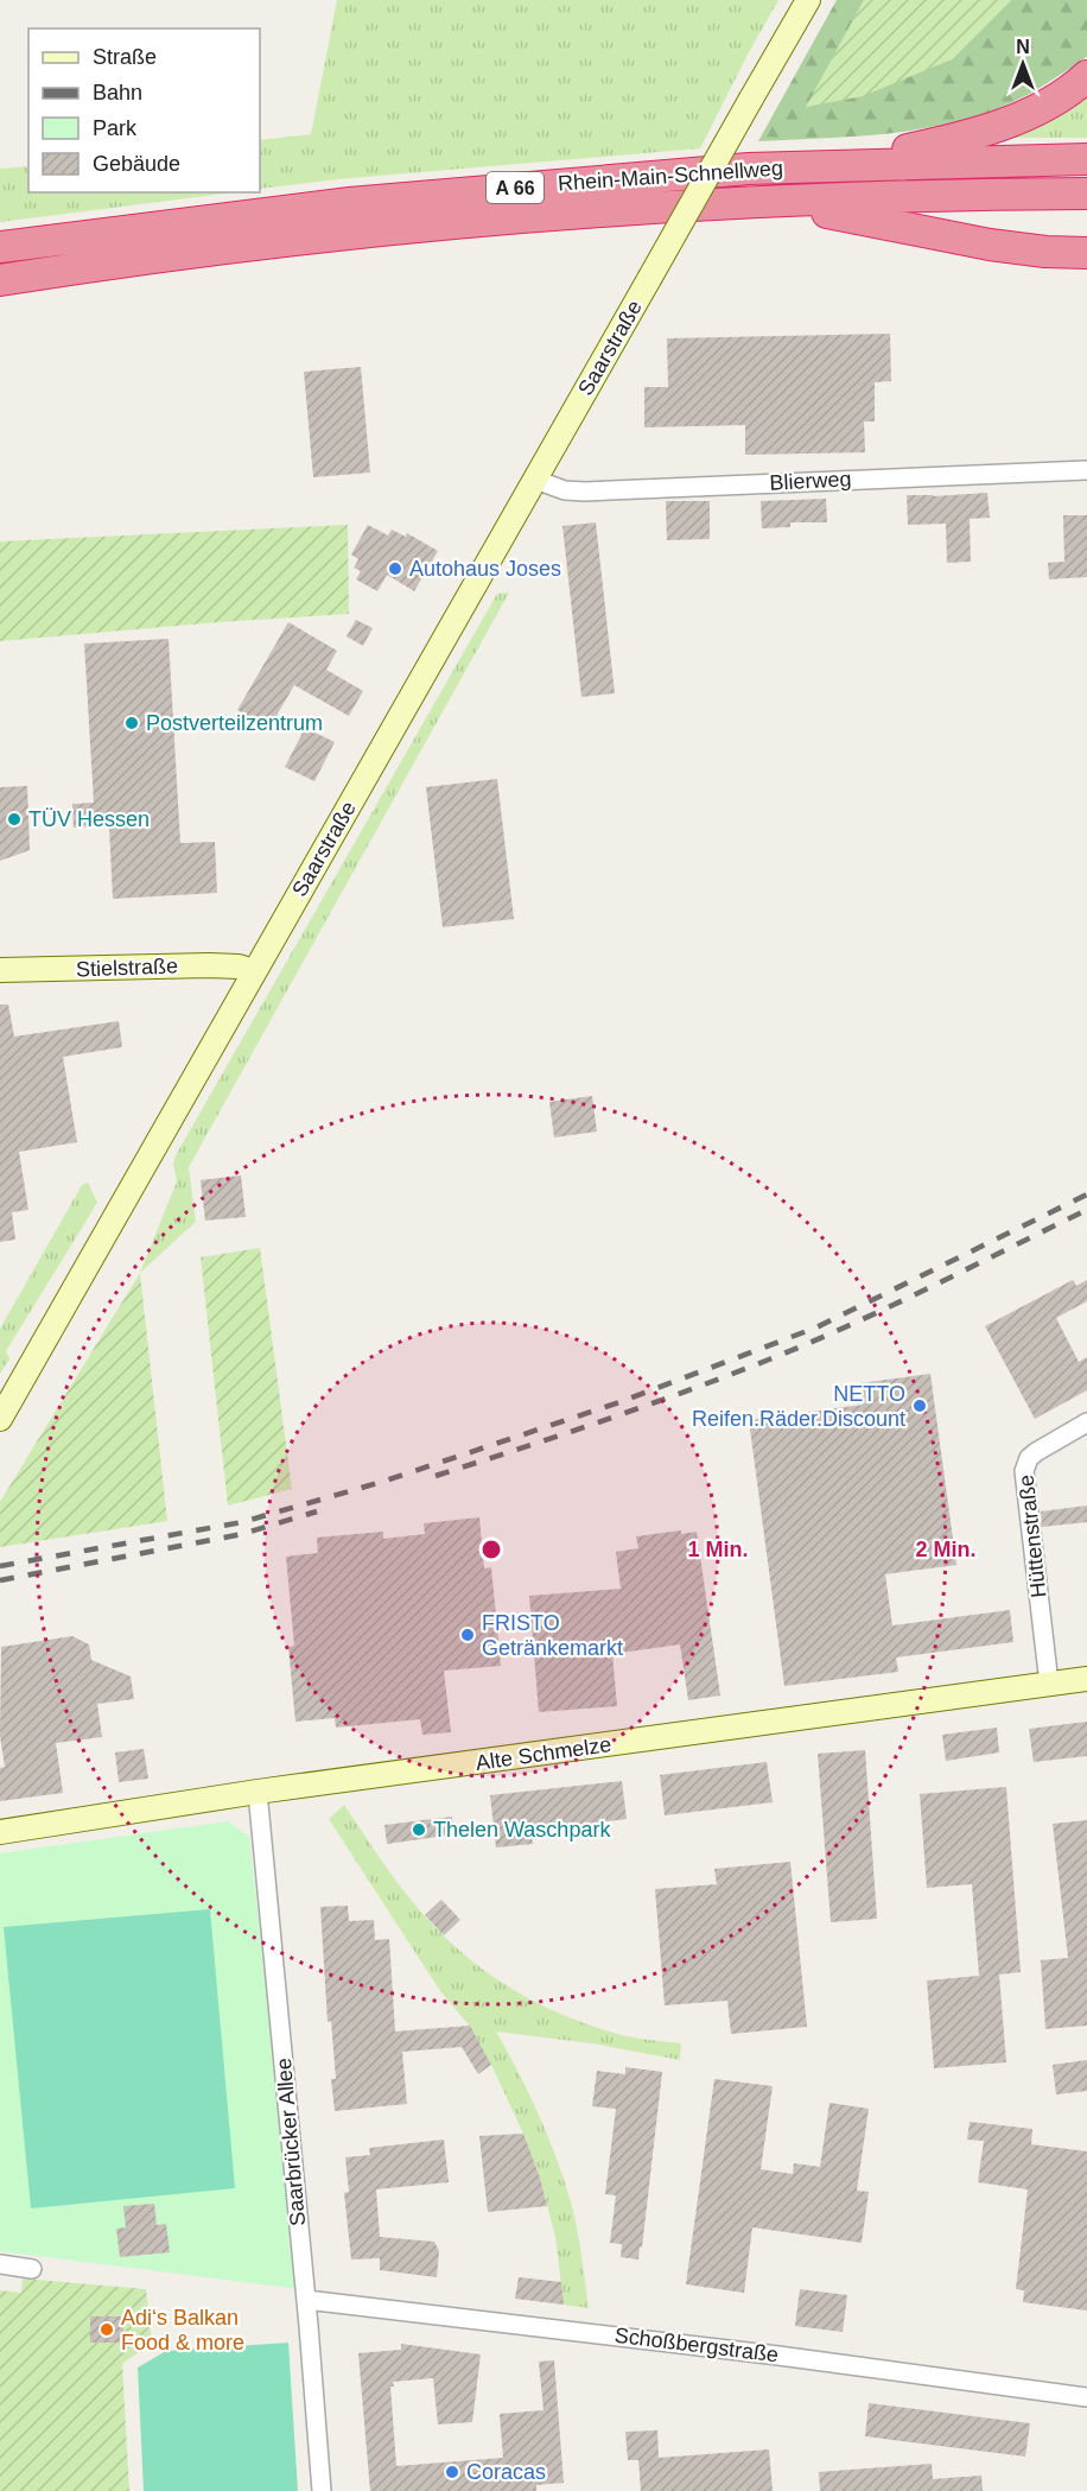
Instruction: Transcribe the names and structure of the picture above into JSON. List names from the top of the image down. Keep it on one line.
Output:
{"streets":{"highway":["Rhein-Main-Schnellweg","A 66"],"main road":["Saarstraße","Stielstraße","Alte Schmelze"],"street":["Blierweg","Hüttenstraße","Saarbrücker Allee","Schoßbergstraße"]},"crossings":[["Saarstraße","Blierweg"],["Saarstraße","Stielstraße"],["Hüttenstraße","Alte Schmelze"],["Alte Schmelze","Saarbrücker Allee"],["Saarbrücker Allee","Schoßbergstraße"]],"places":["Autohaus Joses","Postverteilzentrum","TÜV Hessen","NETTO Reifen.Räder.Discount","FRISTO Getränkemarkt","Thelen Waschpark","Adi‘s Balkan Food & more","Coracas"],"legend":["Straße","Bahn","Park","Gebäude"],"north":"top","rings":["1 Min.","2 Min."]}
